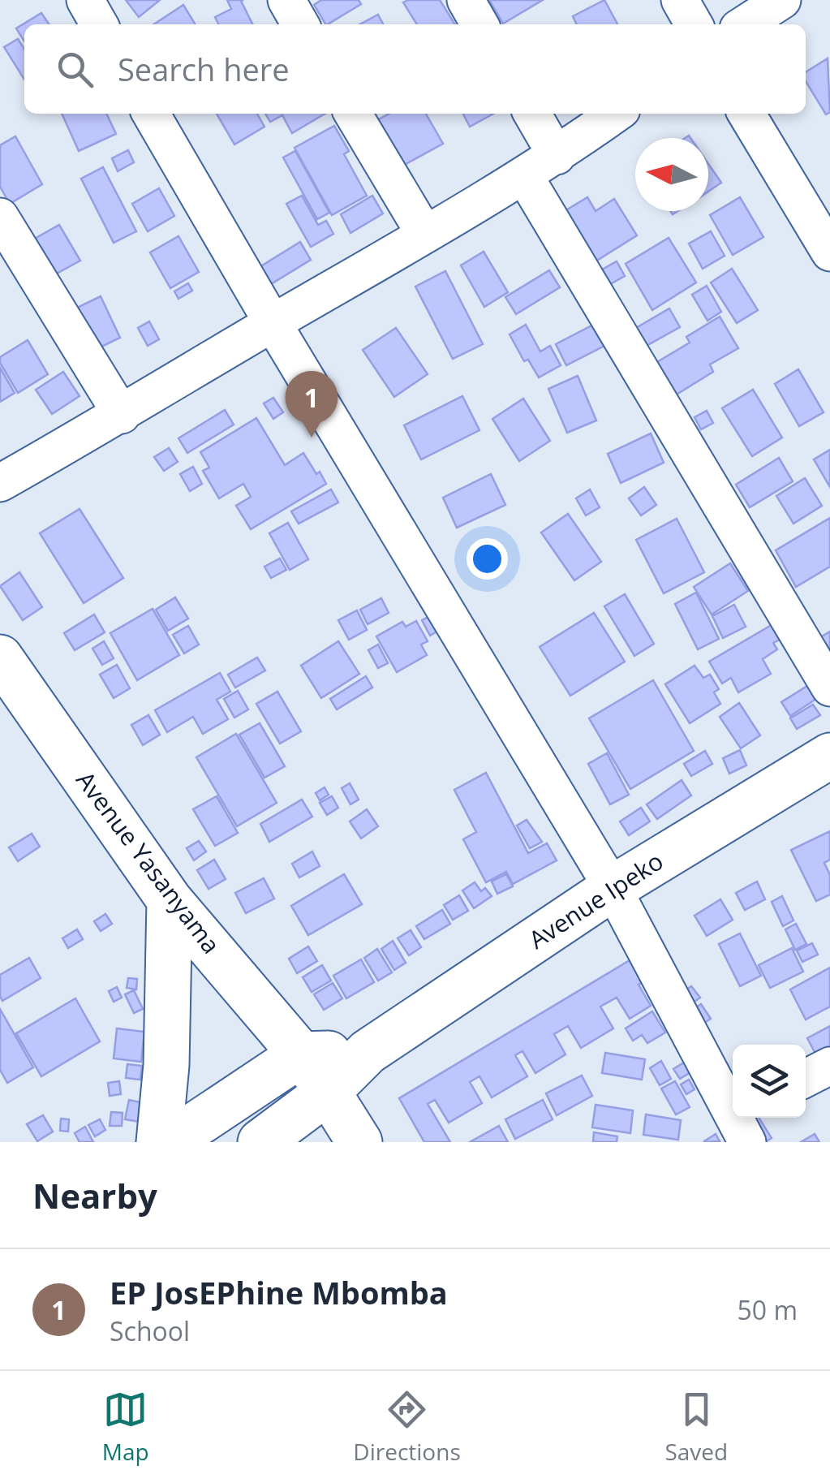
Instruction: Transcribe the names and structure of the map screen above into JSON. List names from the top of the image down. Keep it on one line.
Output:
{"streets":{"street":["Avenue Yasanyama","Avenue Ipeko"]},"crossings":[["Avenue Yasanyama","Avenue Ipeko"]],"north":"left","page":{"search":"Search here","pins":"1","heading":"Nearby","list":[{"mark":"1","name":"EP JosEPhine Mbomba","note":"School","value":"50 m"}],"nav":["Map","Directions","Saved"]}}
